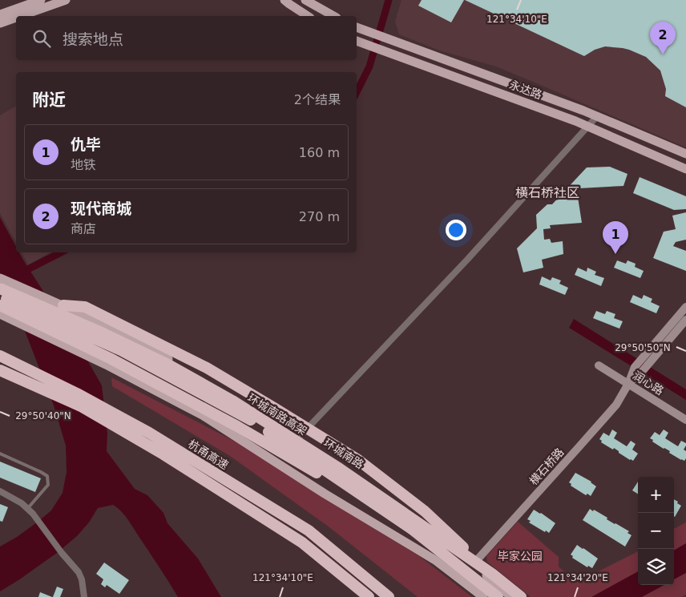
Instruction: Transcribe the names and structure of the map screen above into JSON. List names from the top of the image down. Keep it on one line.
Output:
{"streets":{"highway":["环城南路高架","杭甬高速"],"main road":["永达路","润心路","环城南路","横石桥路"]},"crossings":[["润心路","横石桥路"]],"districts":["横石桥社区"],"parks":["毕家公园"],"page":{"search":"搜索地点","pins":["2","1"],"heading":["附近","2个结果"],"list":[{"mark":"1","name":"仇毕","note":"地铁","value":"160 m"},{"mark":"2","name":"现代商城","note":"商店","value":"270 m"}],"map_buttons":["+","−"]},"coordinates":["121°34'10\"E","29°50'50\"N","29°50'40\"N","121°34'20\"E"]}
